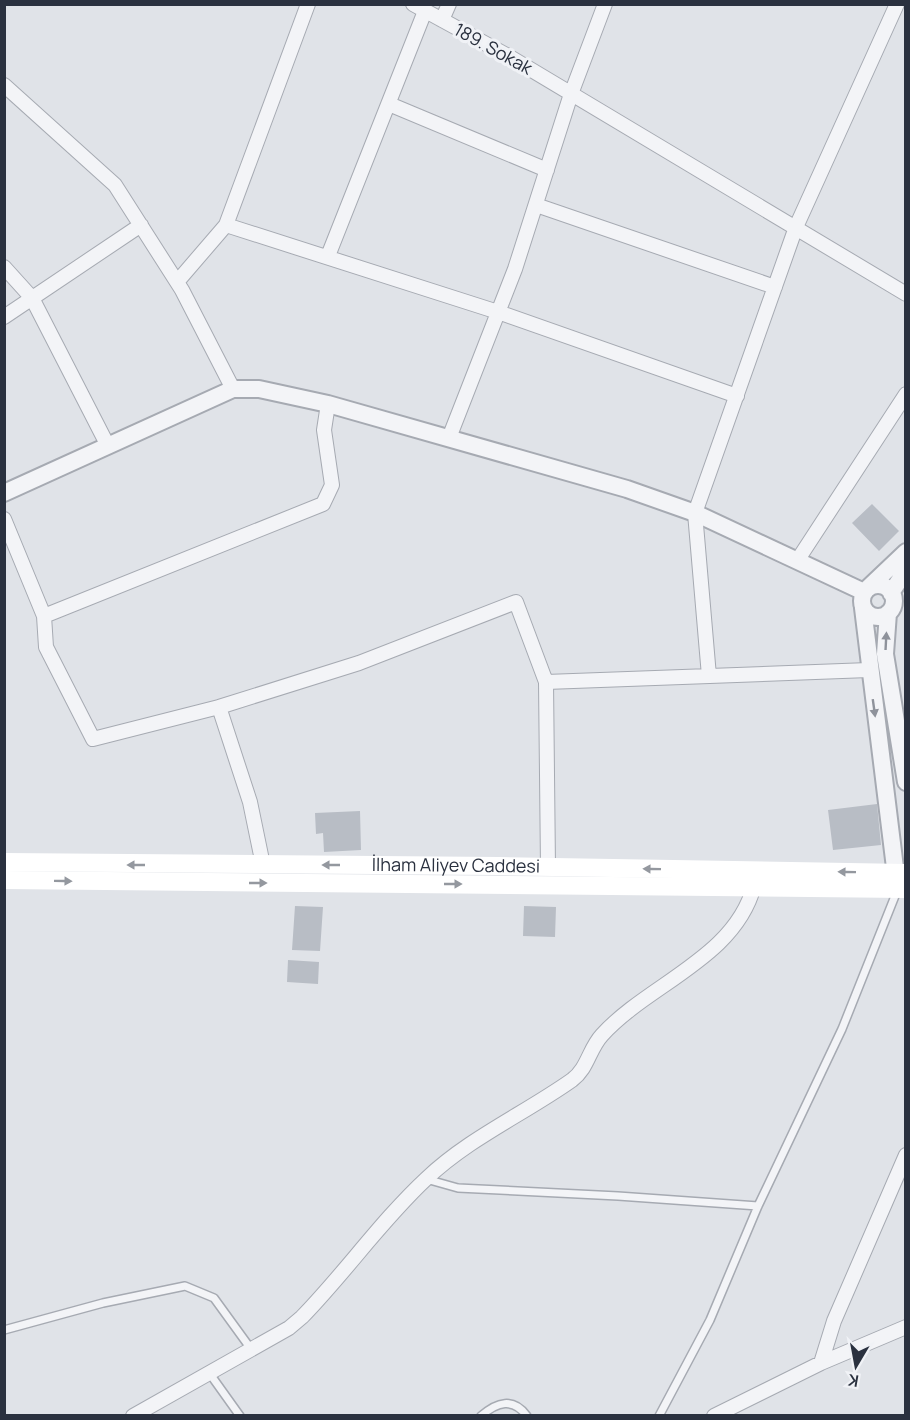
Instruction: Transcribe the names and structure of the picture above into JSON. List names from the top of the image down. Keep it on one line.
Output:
{"streets":{"main road":["İlham Aliyev Caddesi"],"street":["189. Sokak"]},"north":"bottom"}
